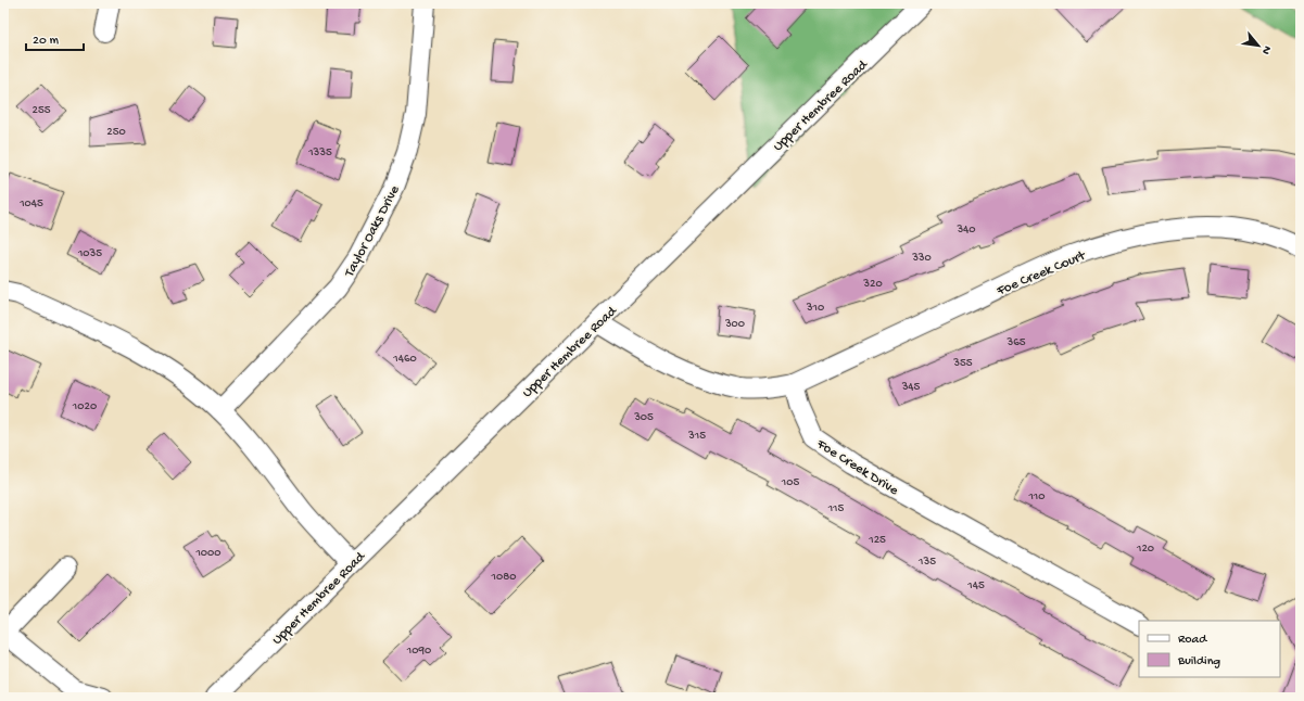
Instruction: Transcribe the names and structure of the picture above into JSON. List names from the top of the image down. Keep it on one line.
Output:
{"streets":{"street":["Upper Hembree Road","Taylor Oaks Drive","Foe Creek Court","Foe Creek Drive"]},"crossings":[["Foe Creek Court","Foe Creek Drive"]],"house_numbers":["255","250","1335","1045","340","1035","330","320","310","300","365","1460","355","345","1020","305","315","105","110","115","125","120","1000","135","1080","145","1090"],"legend":["Road","Building"],"scale_bar":"20 m","north":"bottom right"}
